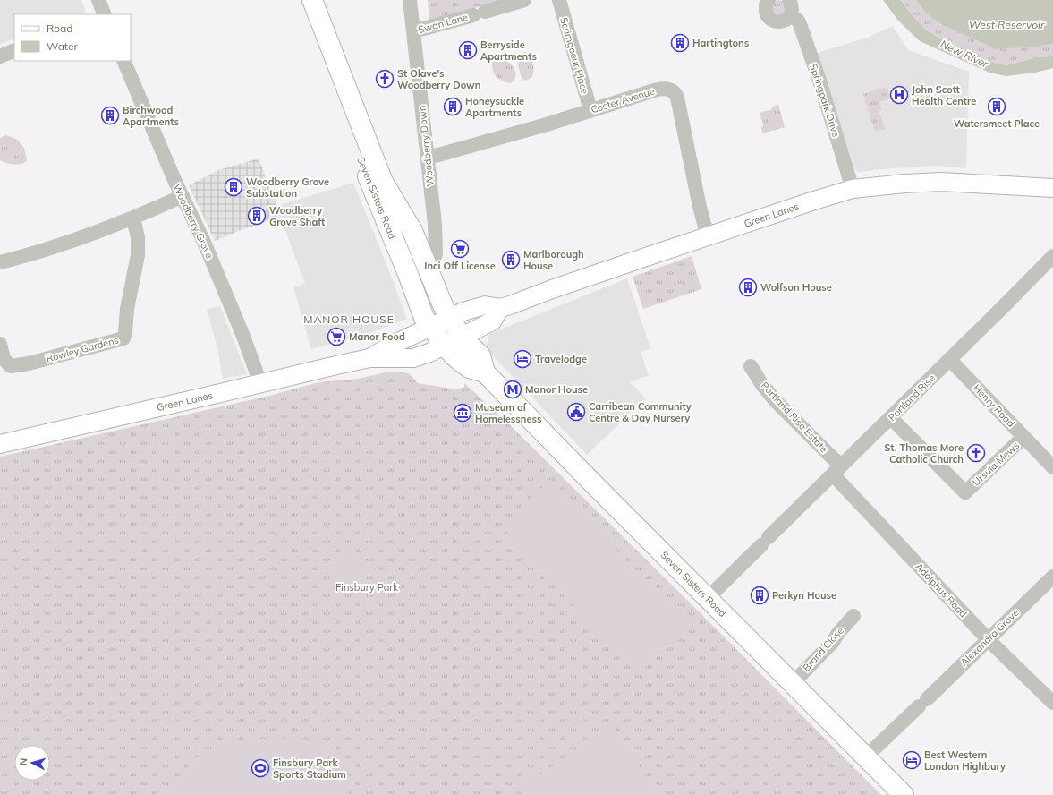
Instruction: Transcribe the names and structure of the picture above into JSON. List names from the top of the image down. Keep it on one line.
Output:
{"streets":{"highway":["Seven Sisters Road"],"main road":["Green Lanes"],"street":["Swan Lane","Scrimgoeur Place","Coster Avenue","Springpark Drive","Woodberry Down","Woodberry Grove","Rowley Gardens","Portland Rise","Henry Road","Portland Rise Estate","Ursula Mews","Adolphus Road","Alexandra Grove","Brand Close"]},"crossings":[["Swan Lane","Woodberry Down"],["Scrimgoeur Place","Coster Avenue"],["Coster Avenue","Woodberry Down"],["Coster Avenue","Green Lanes"],["Springpark Drive","Green Lanes"],["Woodberry Down","Seven Sisters Road"],["Seven Sisters Road","Green Lanes"],["Seven Sisters Road","Portland Rise"],["Seven Sisters Road","Alexandra Grove"],["Seven Sisters Road","Brand Close"],["Green Lanes","Woodberry Grove"],["Portland Rise","Henry Road"],["Portland Rise","Portland Rise Estate"],["Portland Rise","Ursula Mews"],["Portland Rise","Adolphus Road"],["Henry Road","Ursula Mews"],["Portland Rise Estate","Adolphus Road"],["Adolphus Road","Alexandra Grove"]],"districts":["MANOR HOUSE"],"water":["West Reservoir","New River"],"parks":["Finsbury Park"],"places":{"building":["Hartingtons","Berryside Apartments","Honeysuckle Apartments","Watersmeet Place","Birchwood Apartments","Woodberry Grove Substation","Woodberry Grove Shaft","Marlborough House","Wolfson House","Perkyn House"],"church":["St Olave's Woodberry Down","St. Thomas More Catholic Church"],"hospital":["John Scott Health Centre"],"supermarket":["Inci Off License","Manor Food"],"hotel":["Travelodge","Best Western London Highbury"],"metro station":["Manor House"],"public building":["Carribean Community Centre & Day Nursery"],"museum":["Museum of Homelessness"],"sports":["Finsbury Park Sports Stadium"]},"legend":["Road","Water"],"north":"left"}
